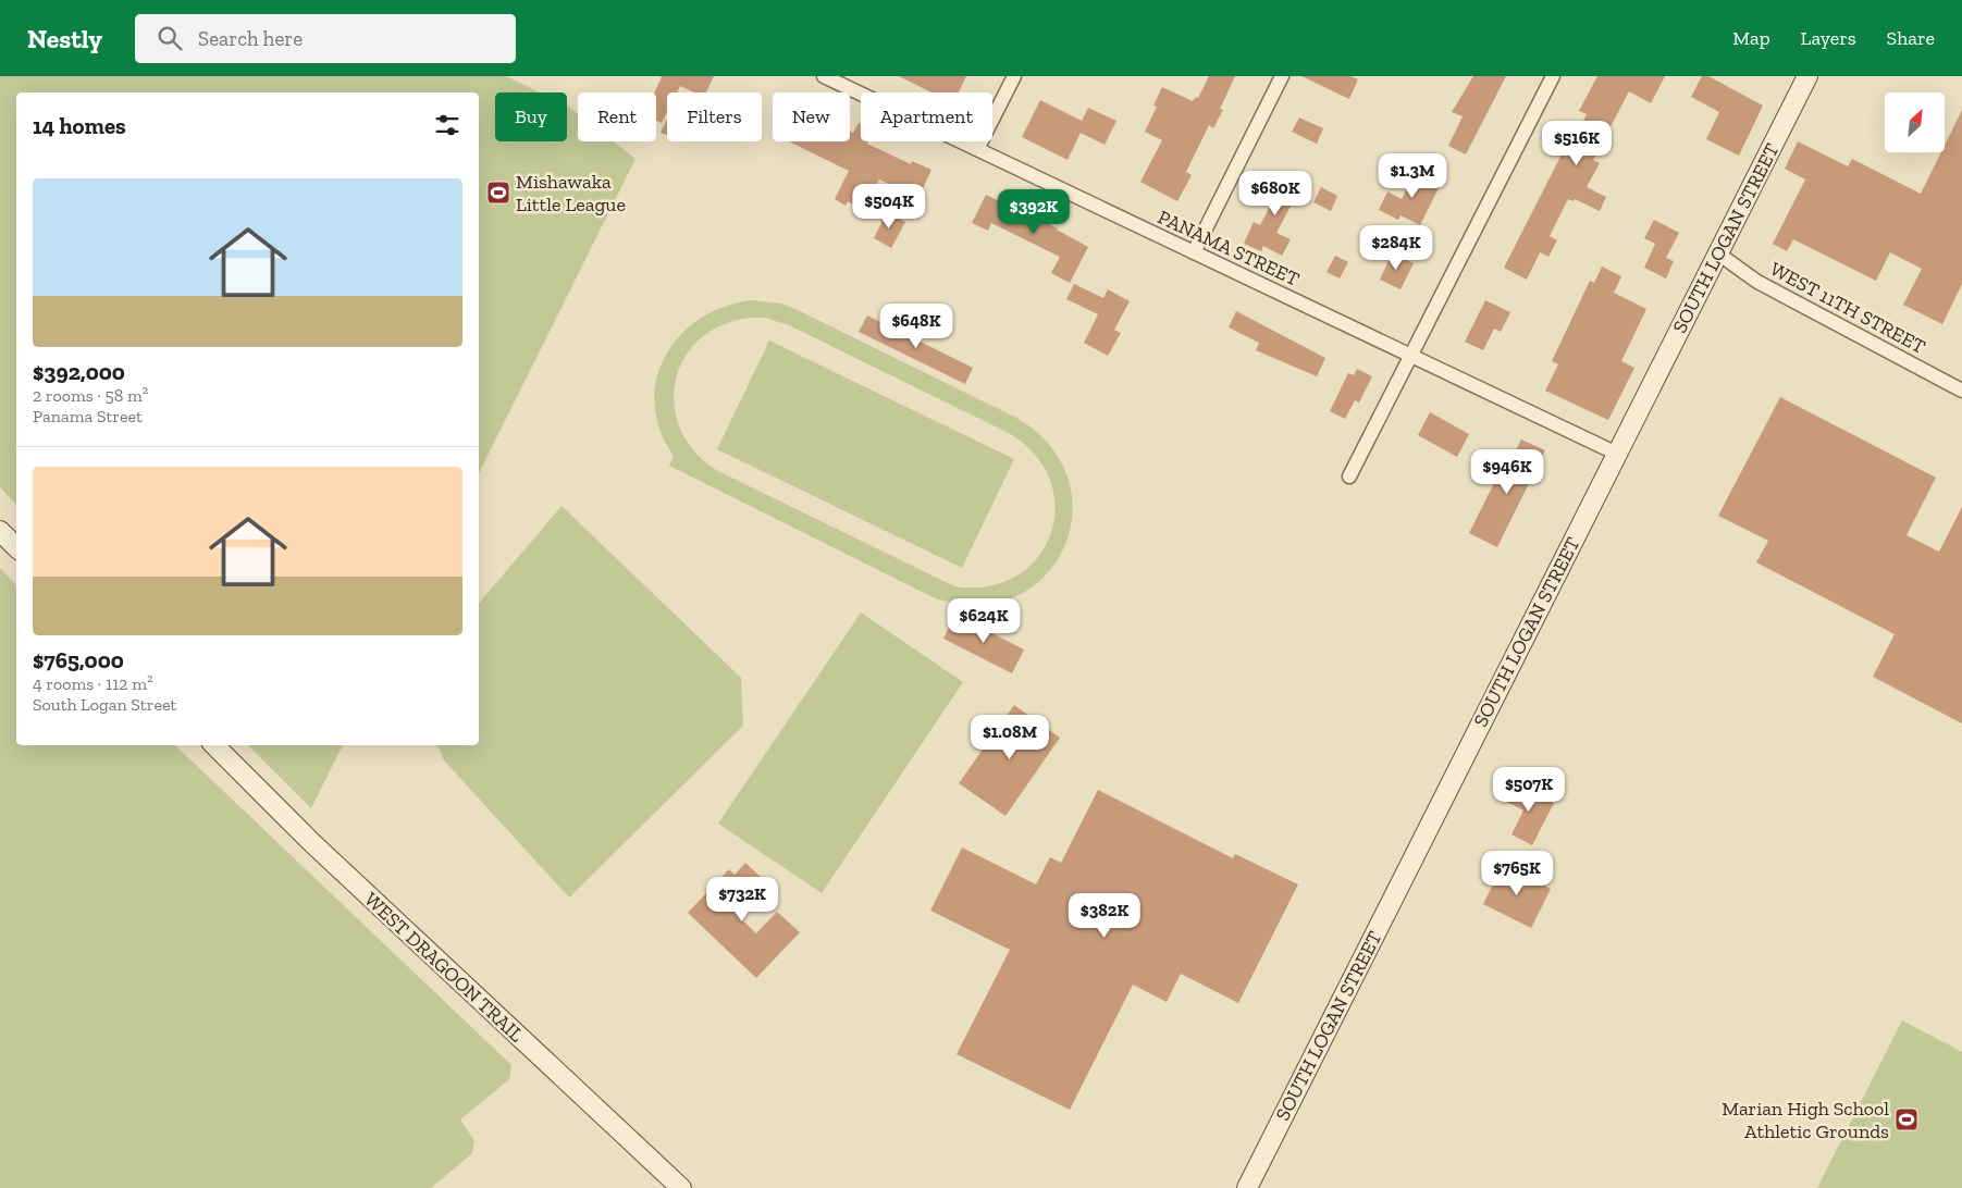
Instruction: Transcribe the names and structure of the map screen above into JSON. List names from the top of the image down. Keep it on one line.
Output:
{"streets":{"street":["SOUTH LOGAN STREET","PANAMA STREET","WEST 11TH STREET","WEST DRAGOON TRAIL"]},"crossings":[["SOUTH LOGAN STREET","PANAMA STREET"],["SOUTH LOGAN STREET","WEST 11TH STREET"]],"places":{"sports":["Mishawaka Little League","Marian High School Athletic Grounds"]},"north":"top right","page":{"header":"Nestly","search":"Search here","nav":["Map","Layers","Share"],"chip":["Buy","Rent","Filters","New","Apartment"],"heading":"14 homes","price":["$516K","$1.3M","$680K","$504K","$392K","$284K","$648K","$946K","$624K","$1.08M","$507K","$765K","$732K","$382K"],"list":[{"name":"$392,000","note":"2 rooms · 58 m² · Panama Street"},{"name":"$765,000","note":"4 rooms · 112 m² · South Logan Street"}]}}
